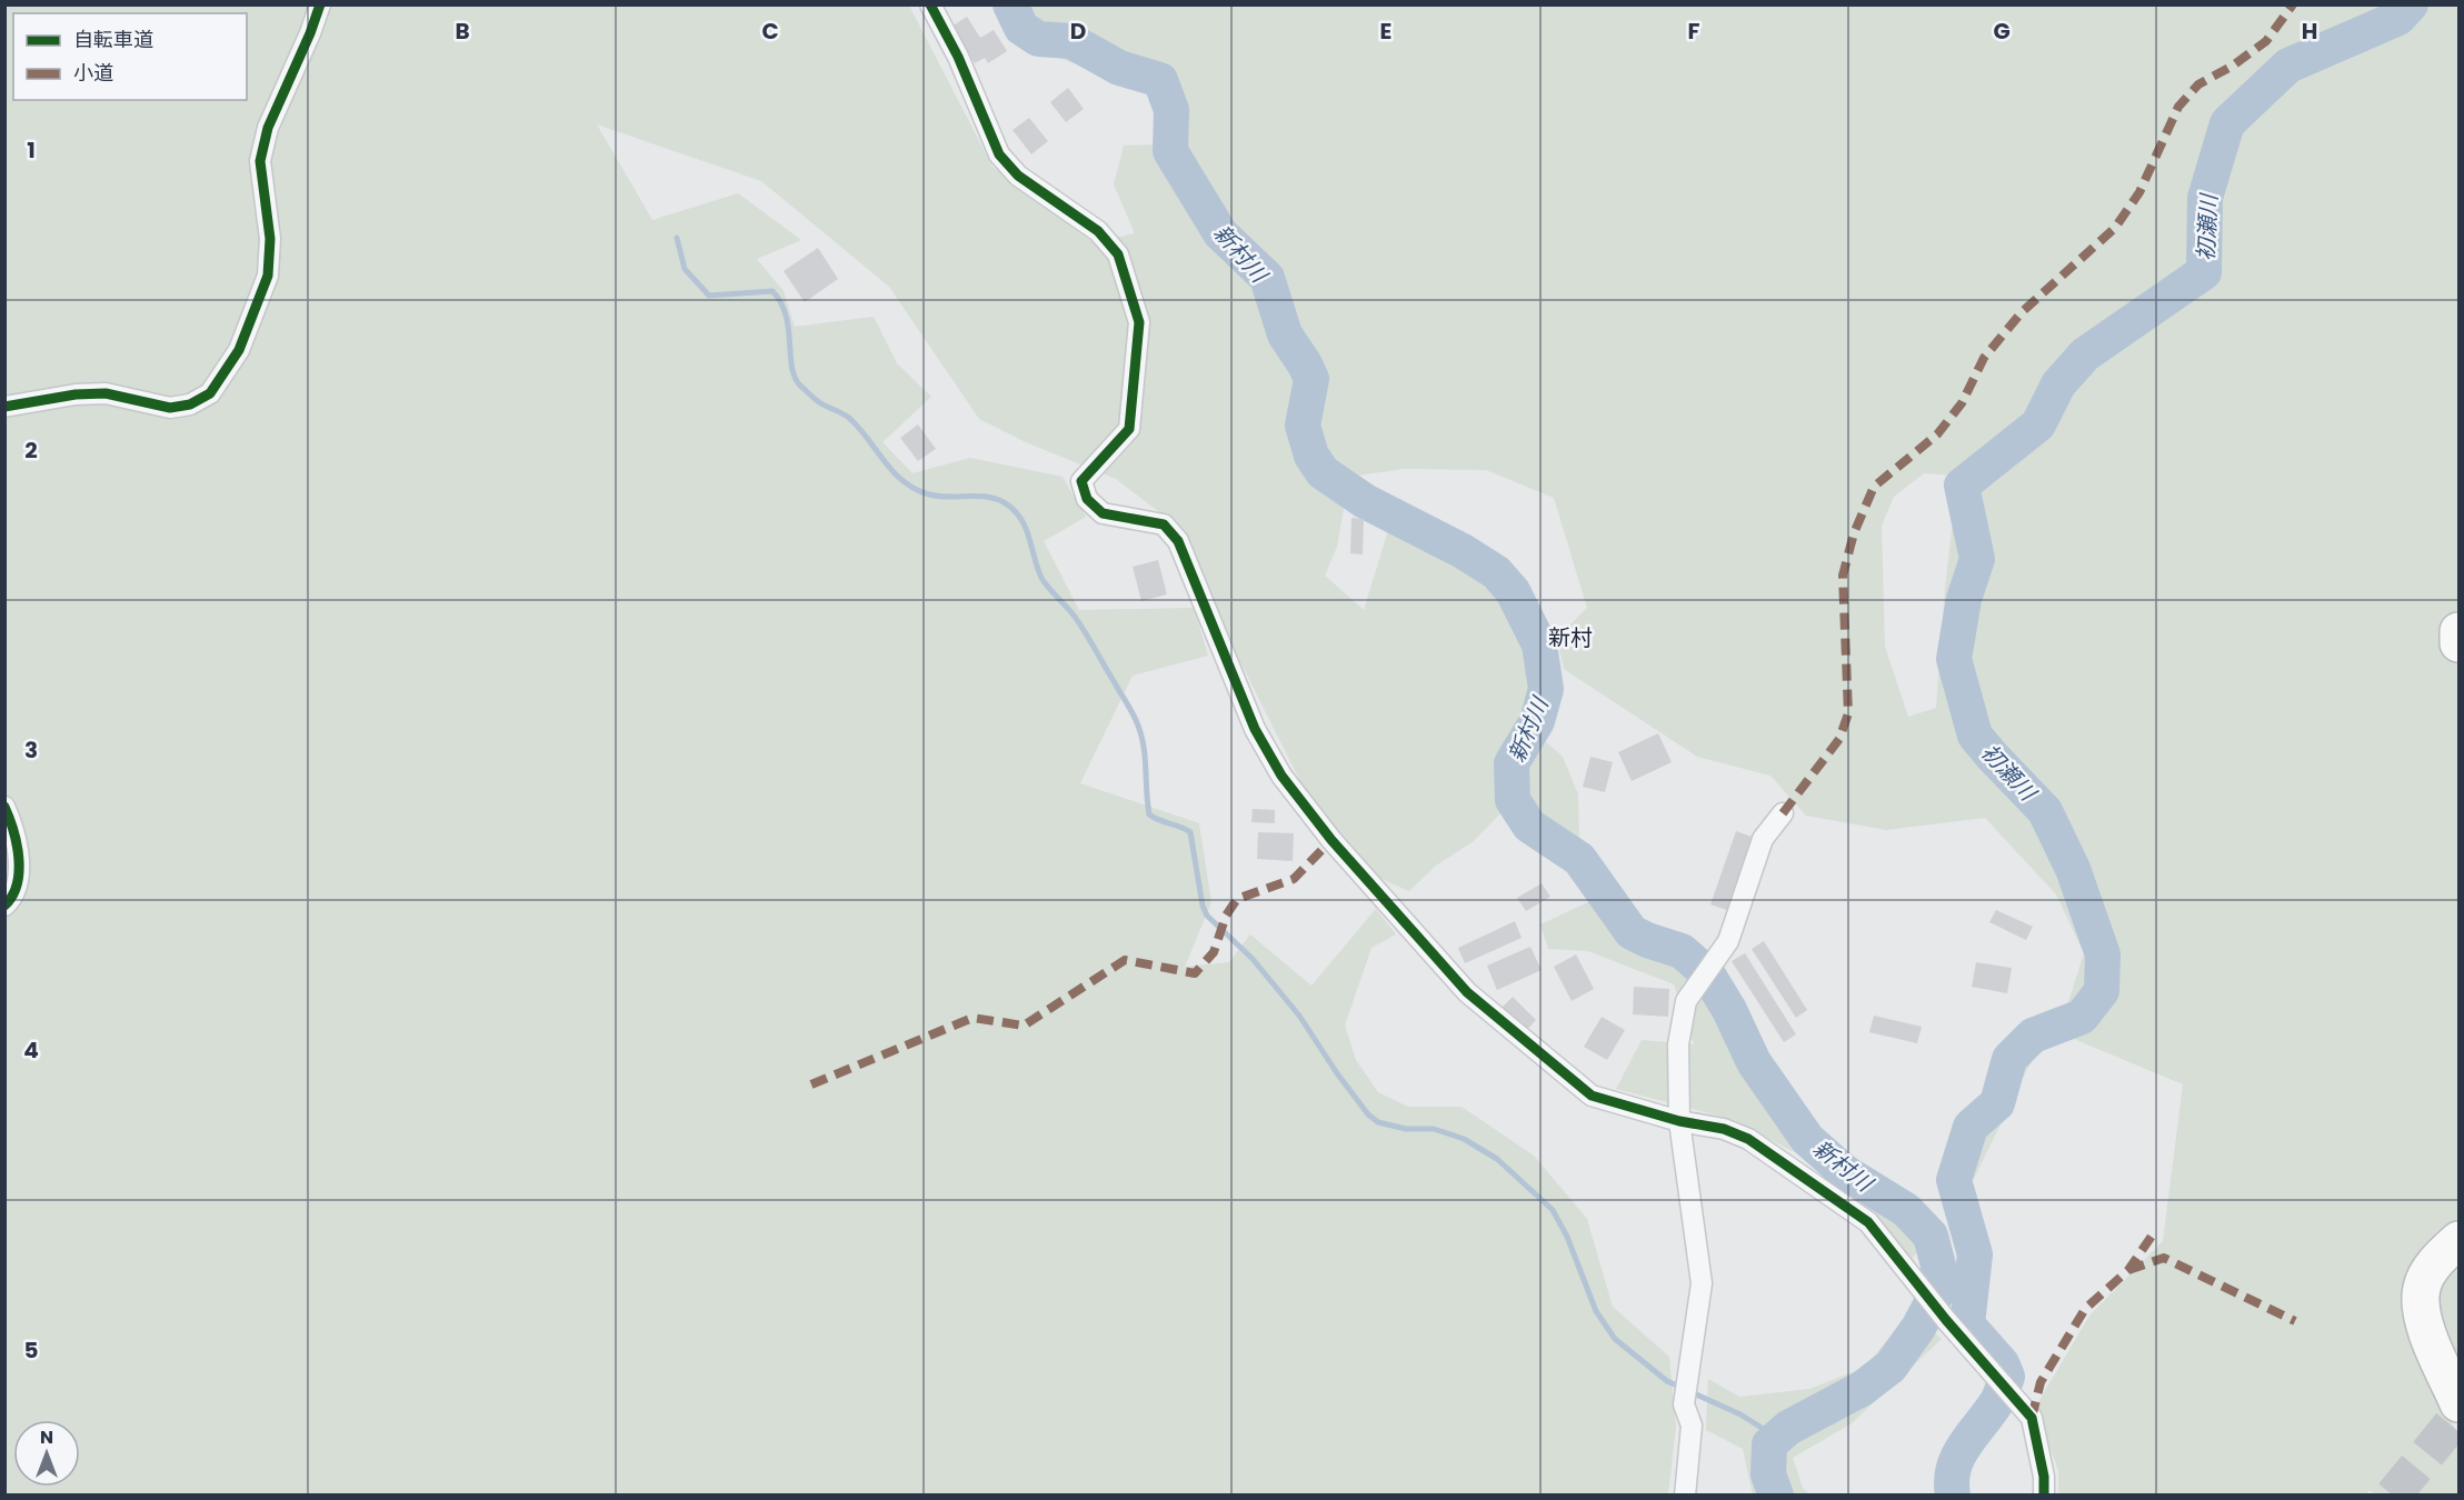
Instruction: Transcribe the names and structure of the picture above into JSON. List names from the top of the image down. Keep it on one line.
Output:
{"districts":["新村"],"water":["初瀬川","新村川"],"legend":["自転車道","小道"],"north":"top","grid":{"columns":["B","C","D","E","F","G","H"],"rows":["1","2","3","4","5"]}}
